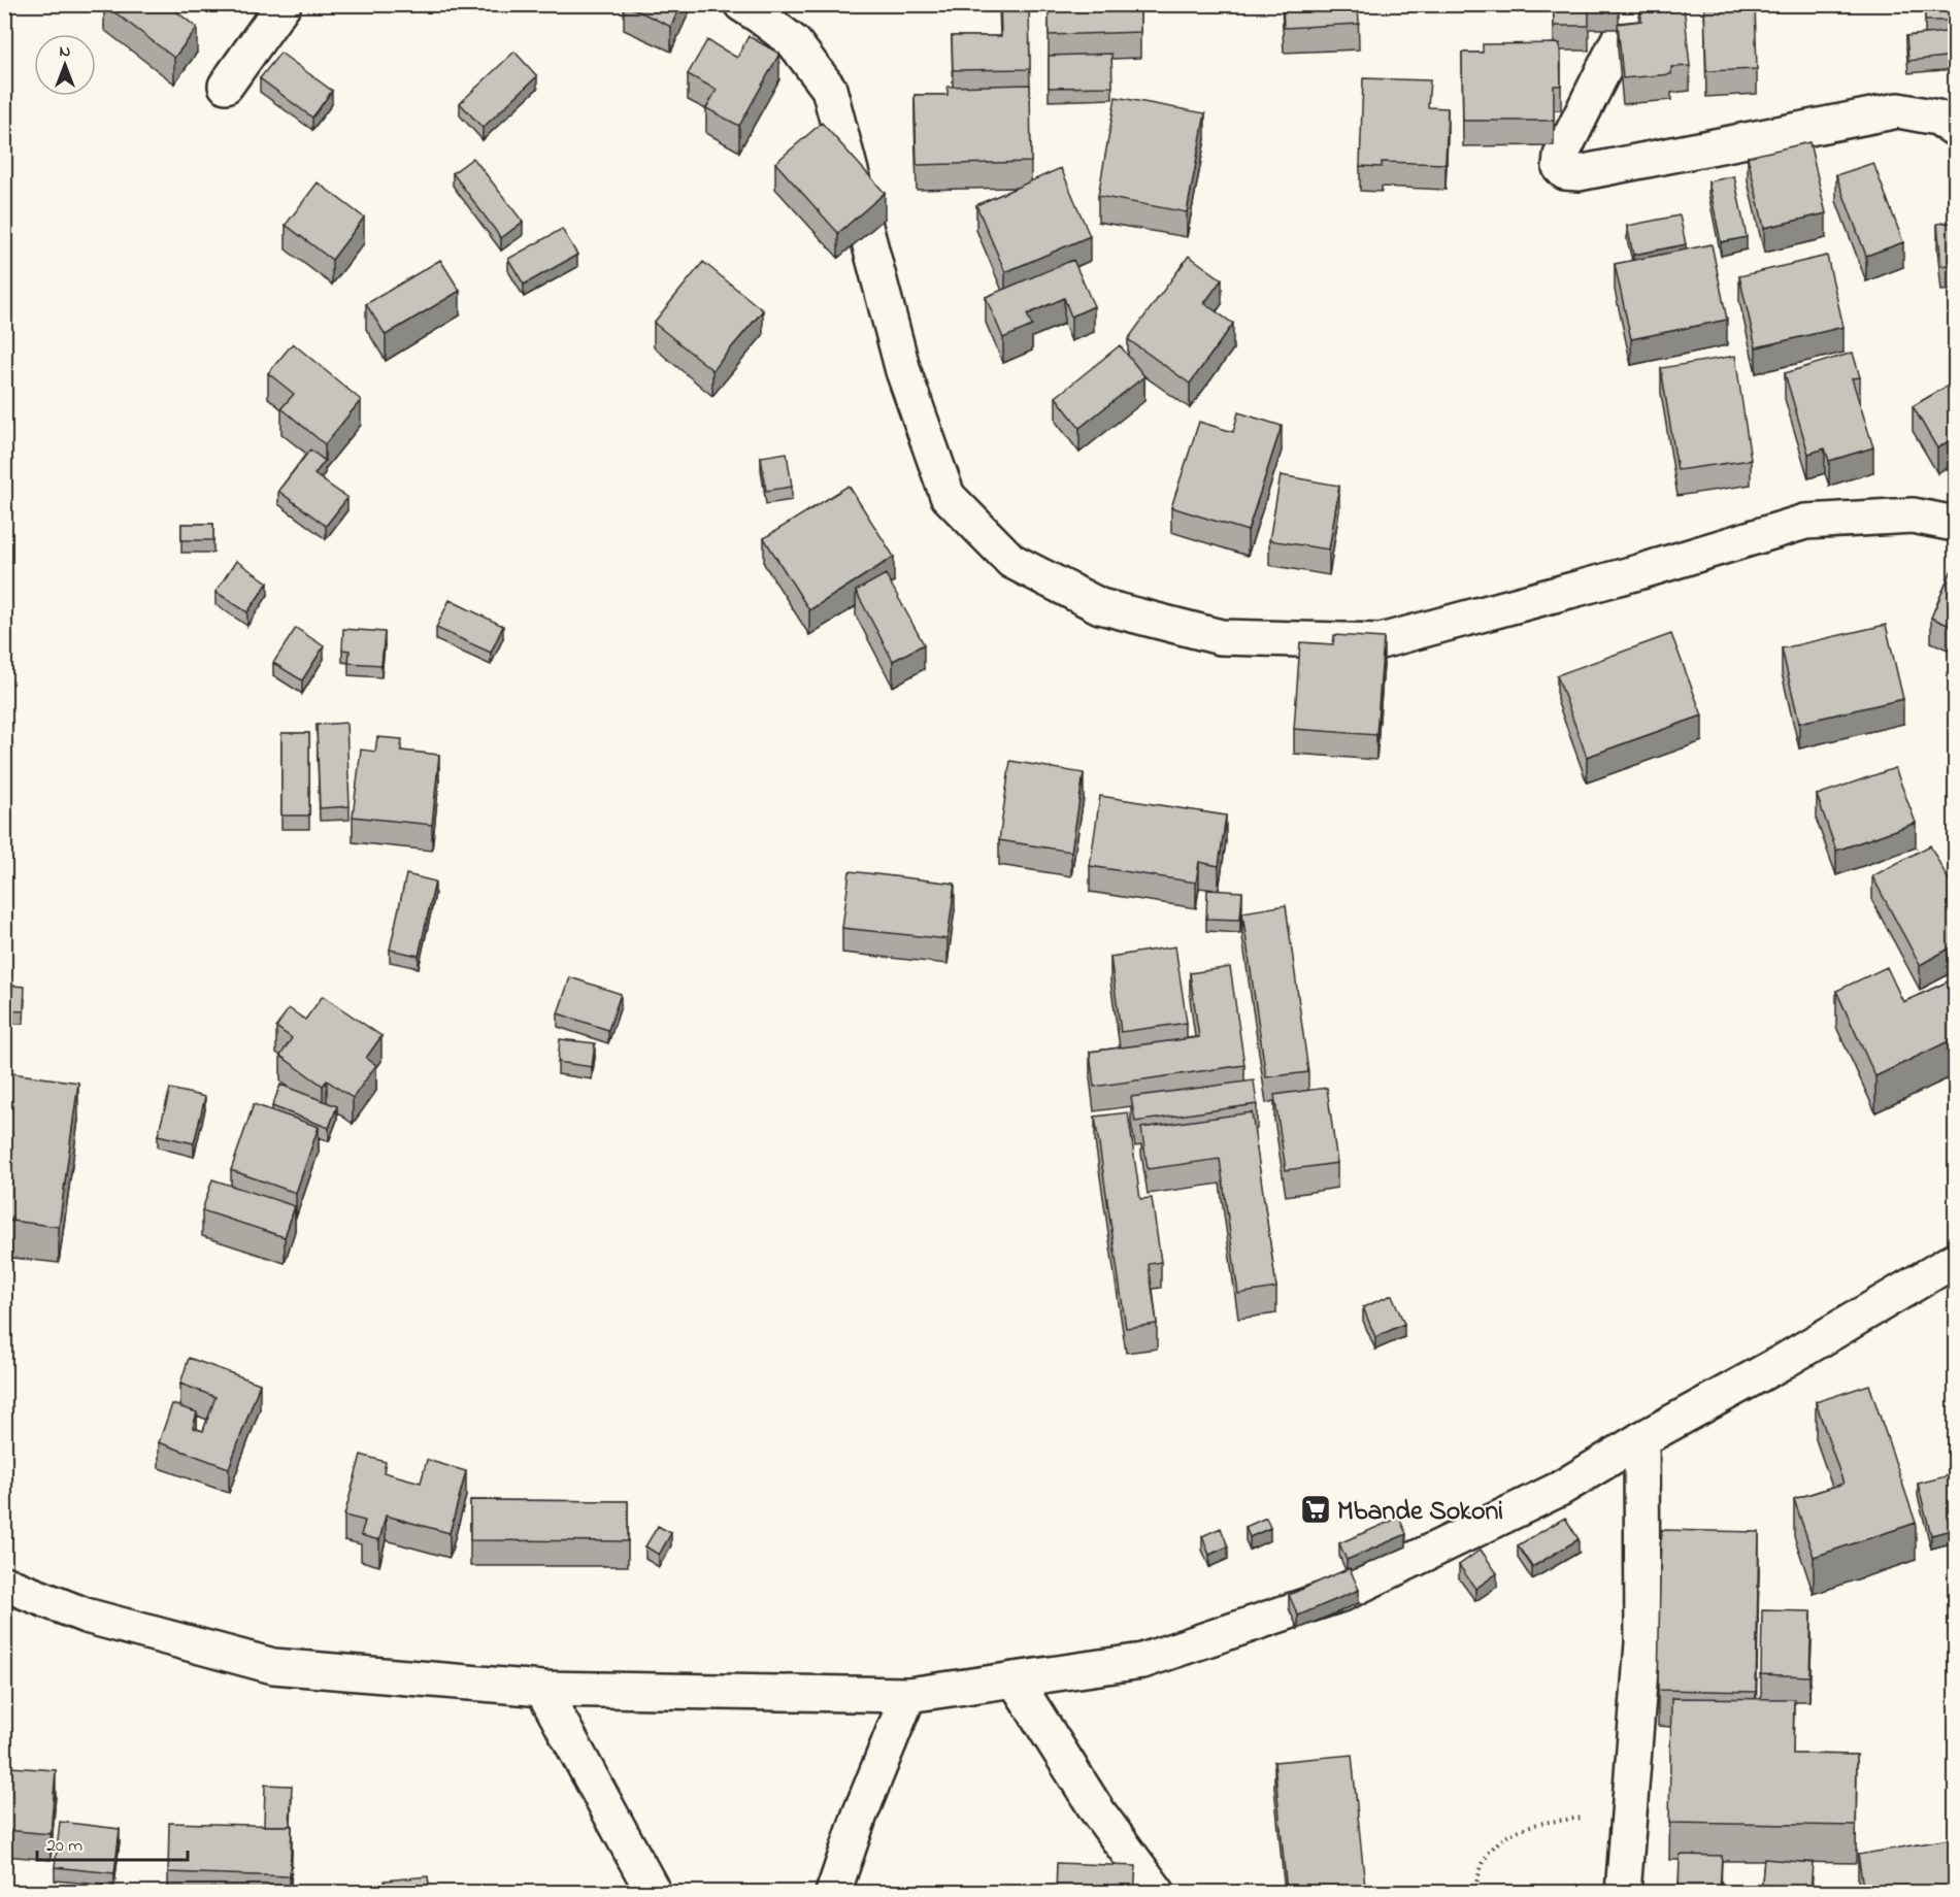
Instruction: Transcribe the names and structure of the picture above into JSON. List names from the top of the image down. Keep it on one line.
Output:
{"places":{"supermarket":["Mbande Sokoni"]},"scale_bar":"20 m","north":"top"}
